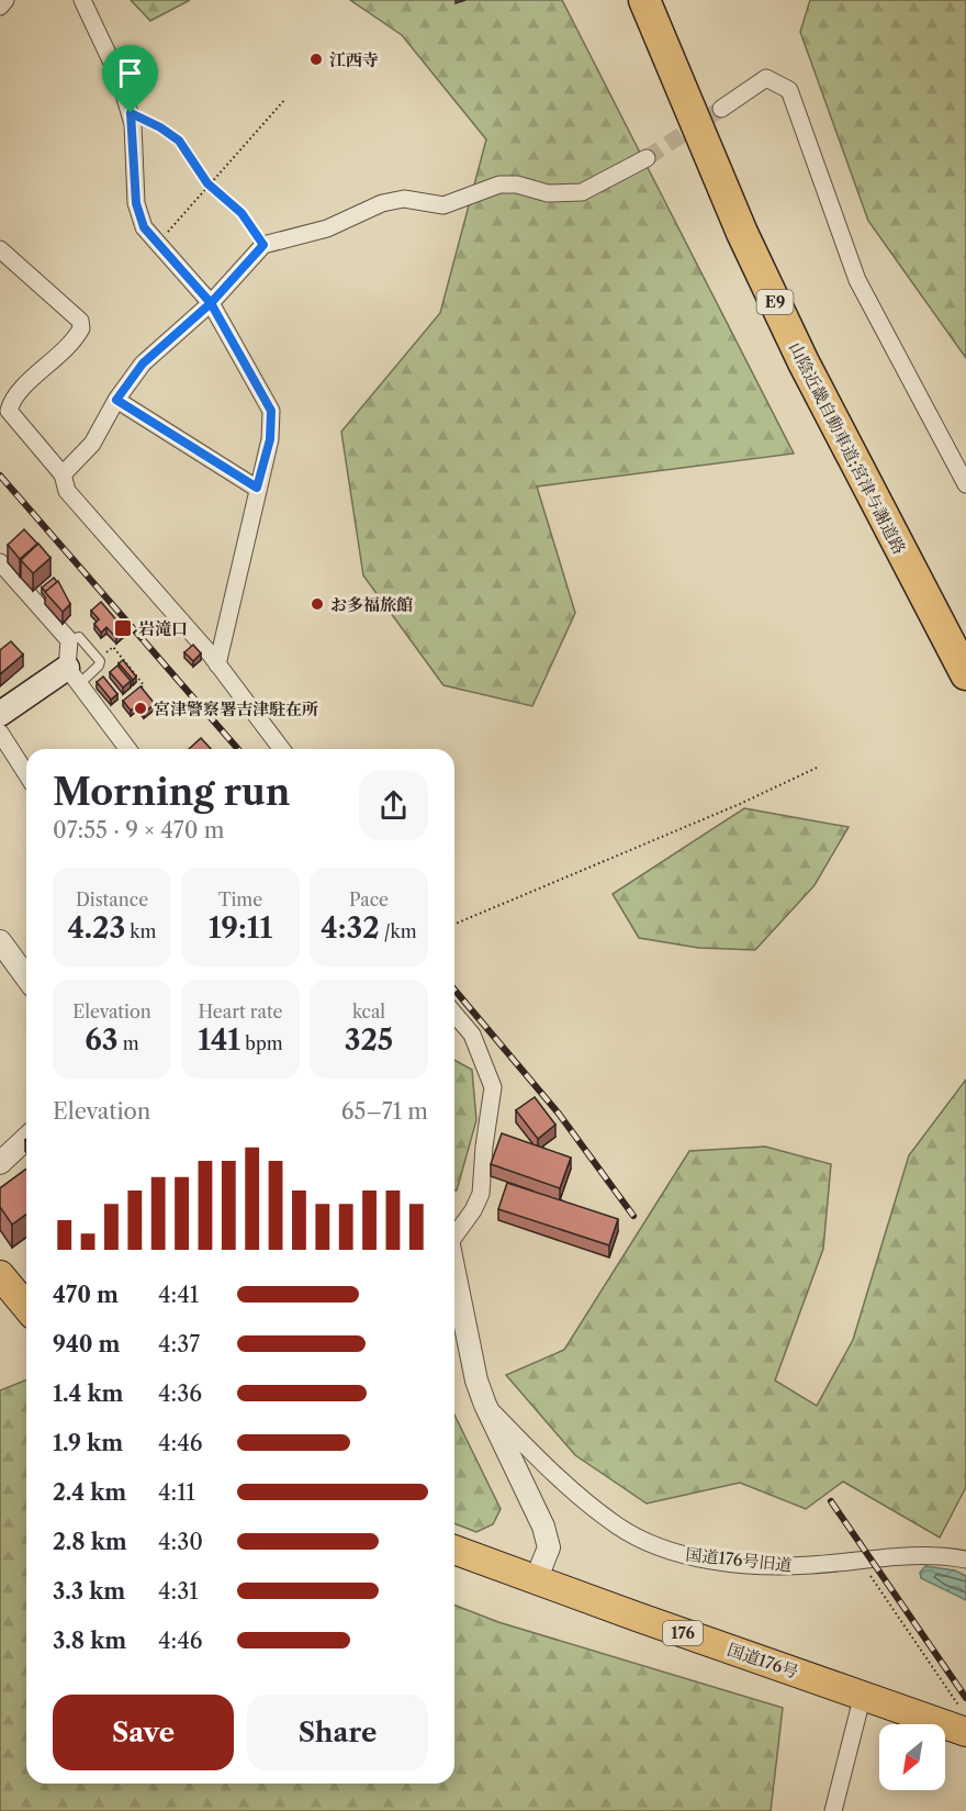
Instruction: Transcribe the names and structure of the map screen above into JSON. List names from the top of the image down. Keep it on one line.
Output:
{"streets":{"highway":["E9","山陰近畿自動車道;宮津与謝道路","176","国道176号"],"street":["国道176号旧道"]},"crossings":[["国道176号旧道","国道176号"]],"places":{"other":["江西寺","お多福旅館","宮津警察署吉津駐在所"],"transit":["岩滝口"]},"north":"bottom left","page":{"heading":["Morning run","07:55 · 9 × 470 m"],"stats":[["Distance","4.23 km"],["Time","19:11"],["Pace","4:32 /km"],["Elevation","63 m"],["Heart rate","141 bpm"],["kcal","325"]],"chart":["Elevation","65–71 m"],"list":[{"name":"470 m","note":"4:41"},{"name":"940 m","note":"4:37"},{"name":"1.4 km","note":"4:36"},{"name":"1.9 km","note":"4:46"},{"name":"2.4 km","note":"4:11"},{"name":"2.8 km","note":"4:30"},{"name":"3.3 km","note":"4:31"},{"name":"3.8 km","note":"4:46"}],"buttons":["Save","Share"]}}
